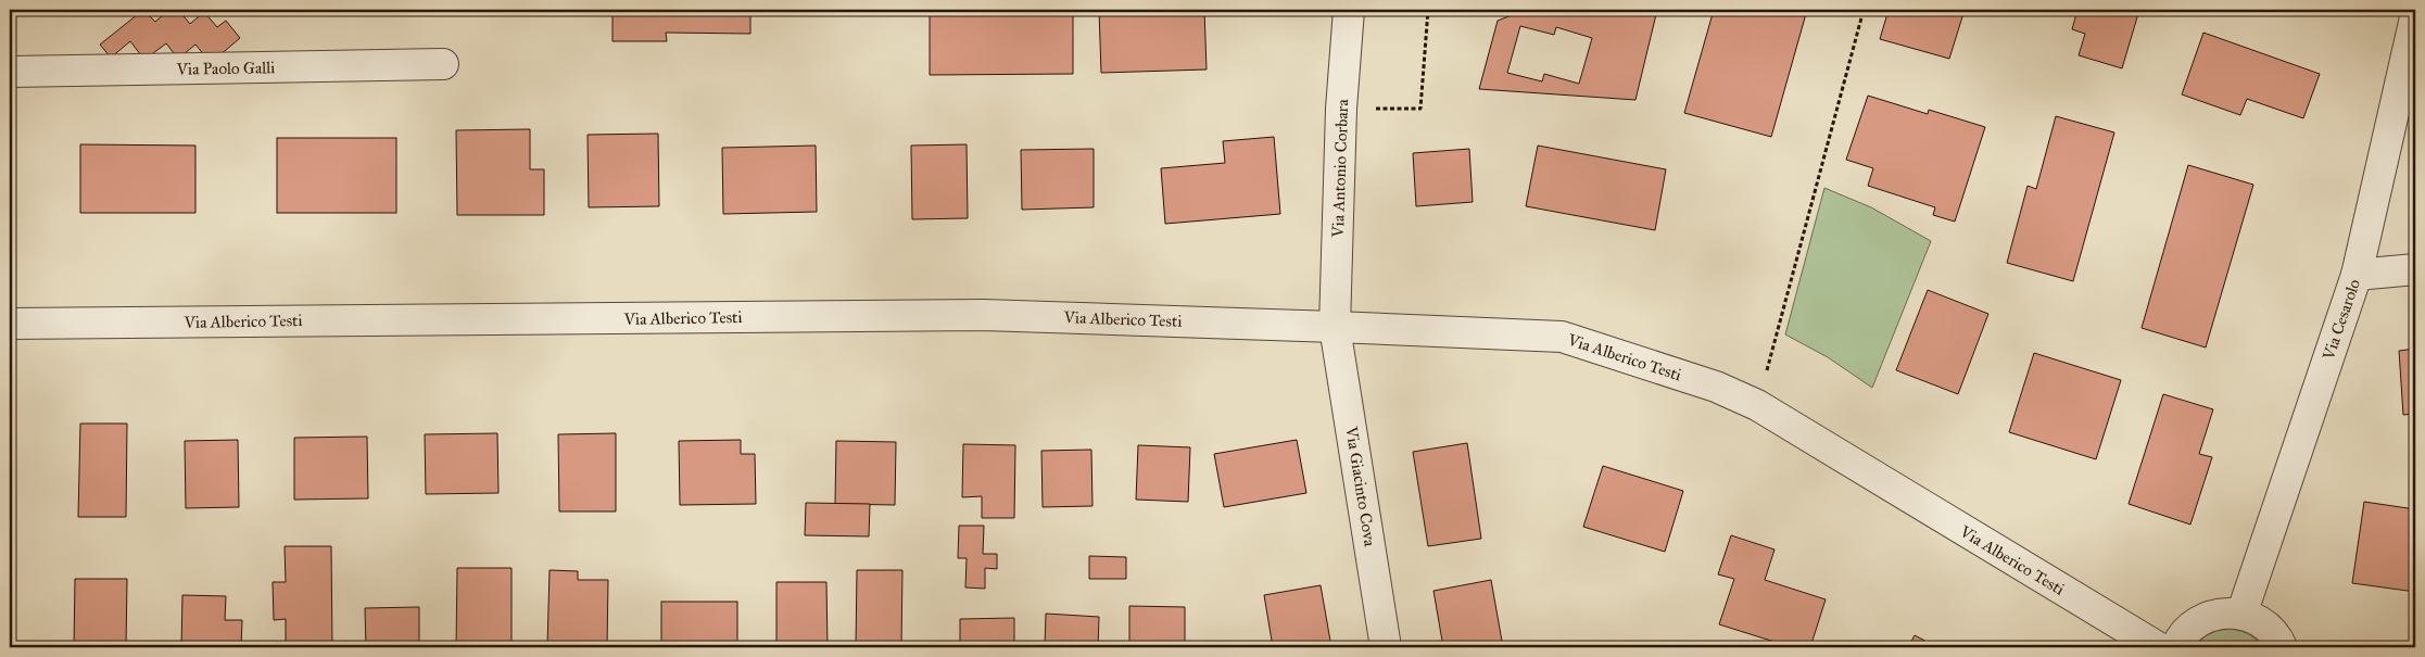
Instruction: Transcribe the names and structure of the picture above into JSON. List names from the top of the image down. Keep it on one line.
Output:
{"streets":{"street":["Via Paolo Galli","Via Antonio Corbara","Via Alberico Testi","Via Cesarolo","Via Giacinto Cova"]},"crossings":[["Via Antonio Corbara","Via Alberico Testi"],["Via Antonio Corbara","Via Giacinto Cova"],["Via Alberico Testi","Via Giacinto Cova"]]}
